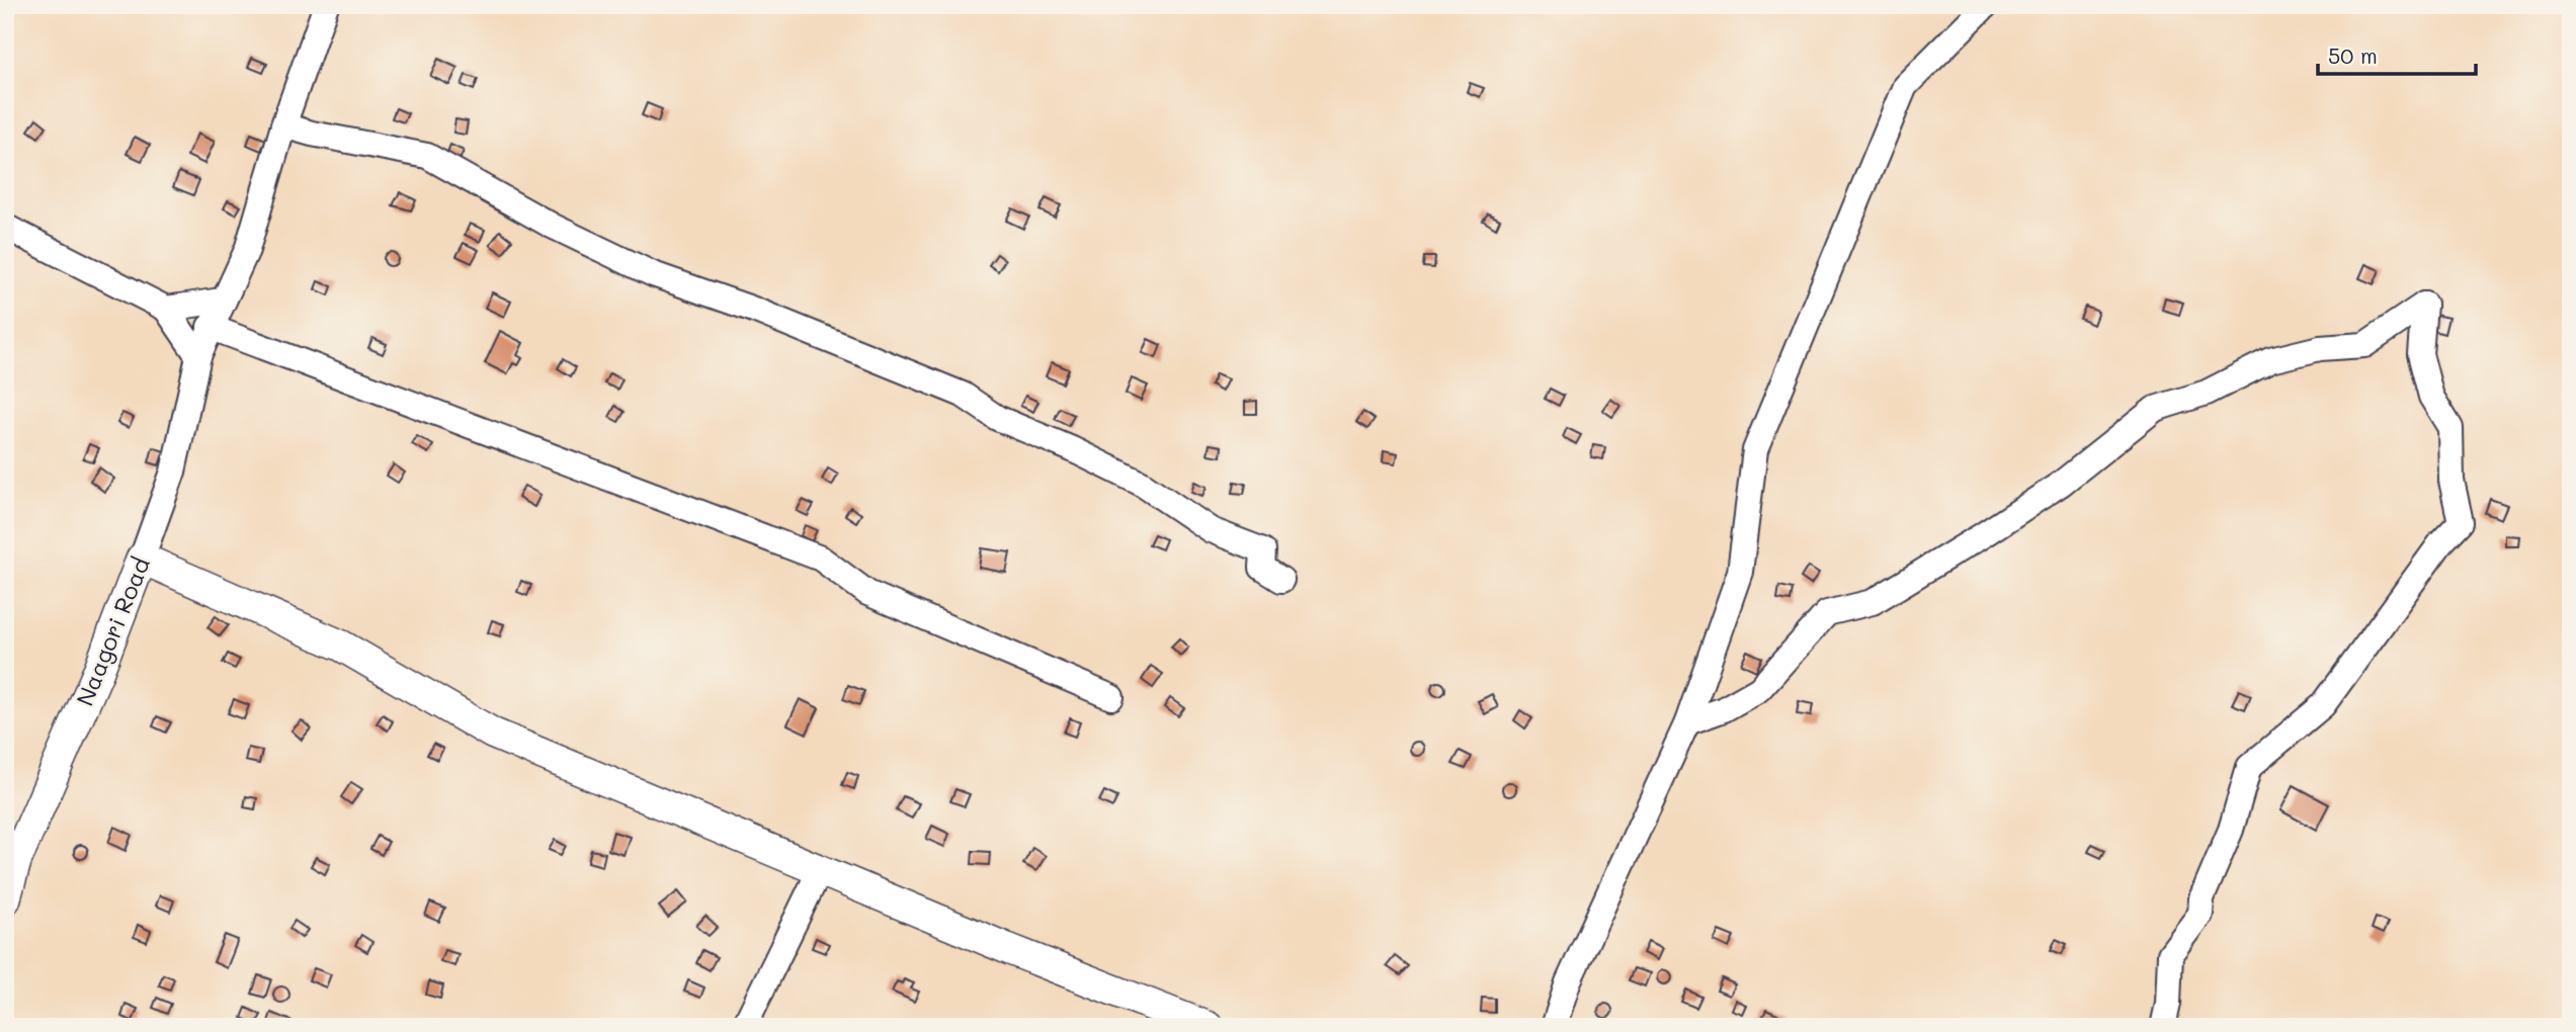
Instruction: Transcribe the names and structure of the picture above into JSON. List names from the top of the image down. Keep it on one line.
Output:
{"streets":{"street":["Naagori Road"]},"scale_bar":"50 m"}
